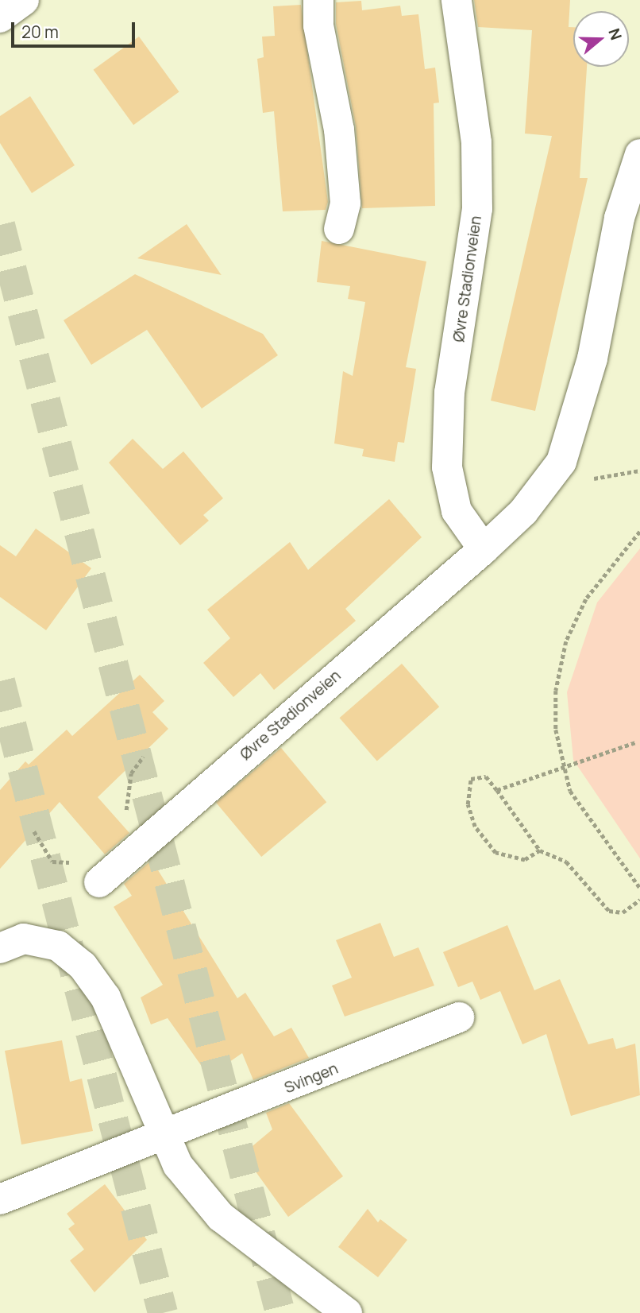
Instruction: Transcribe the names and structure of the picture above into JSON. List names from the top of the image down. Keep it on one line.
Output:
{"streets":{"street":["Øvre Stadionveien","Svingen"]},"scale_bar":"20 m","north":"right"}
